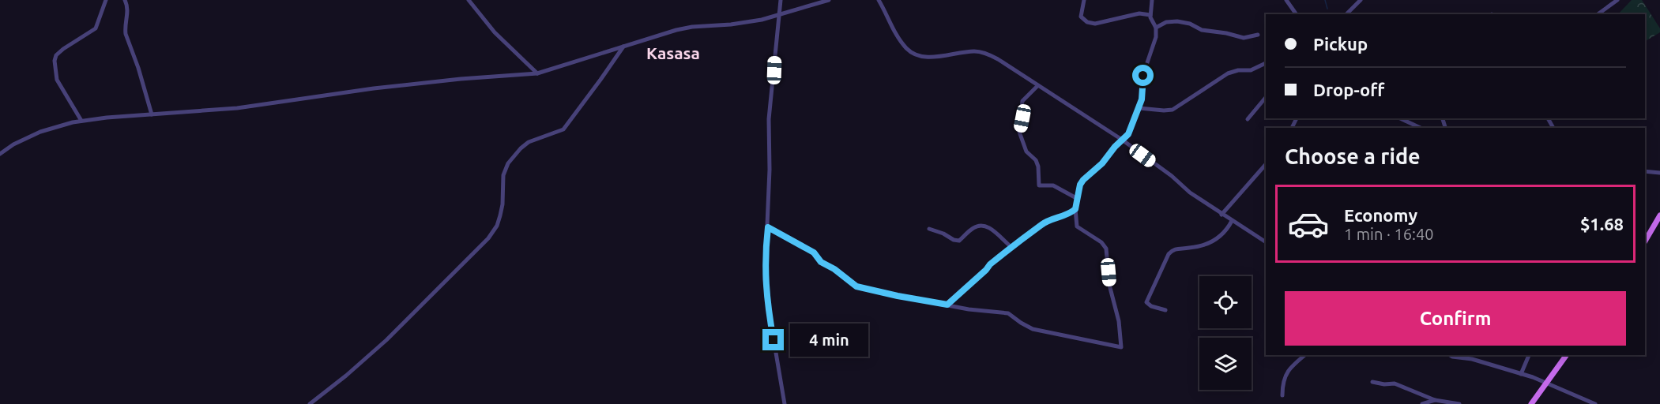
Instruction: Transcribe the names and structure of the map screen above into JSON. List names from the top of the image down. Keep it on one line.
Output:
{"districts":["Kasasa"],"page":{"banner":["Pickup","Drop-off"],"heading":"Choose a ride","list":[{"name":"Economy","note":"1 min · 16:40","value":"$1.68"}],"buttons":"Confirm","bubble":"4 min"}}
